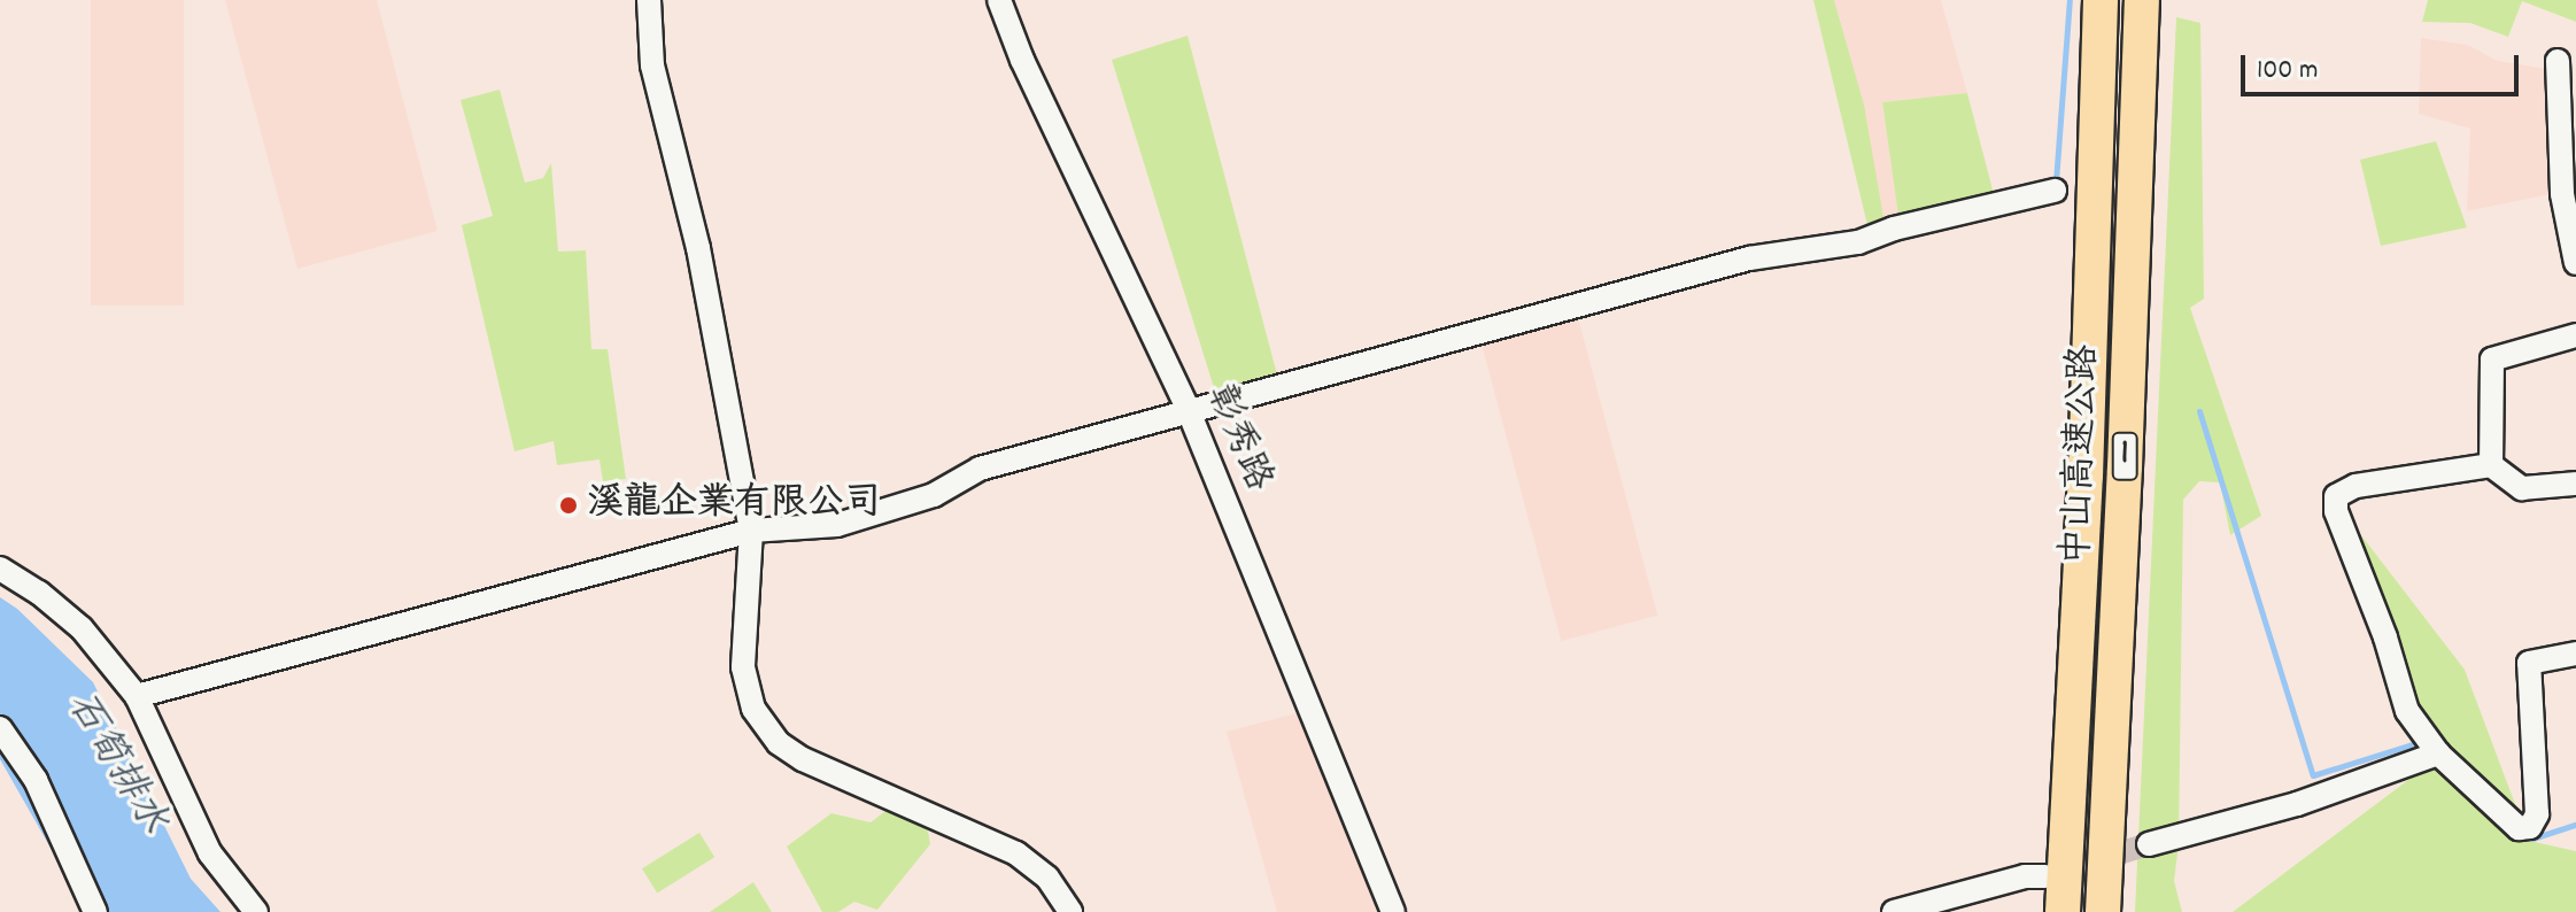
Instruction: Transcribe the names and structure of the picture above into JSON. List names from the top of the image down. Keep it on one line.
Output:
{"streets":{"highway":["中山高速公路","1"],"street":["彰秀路"]},"water":["石筍排水"],"places":["溪龍企業有限公司"],"scale_bar":"100 m"}
